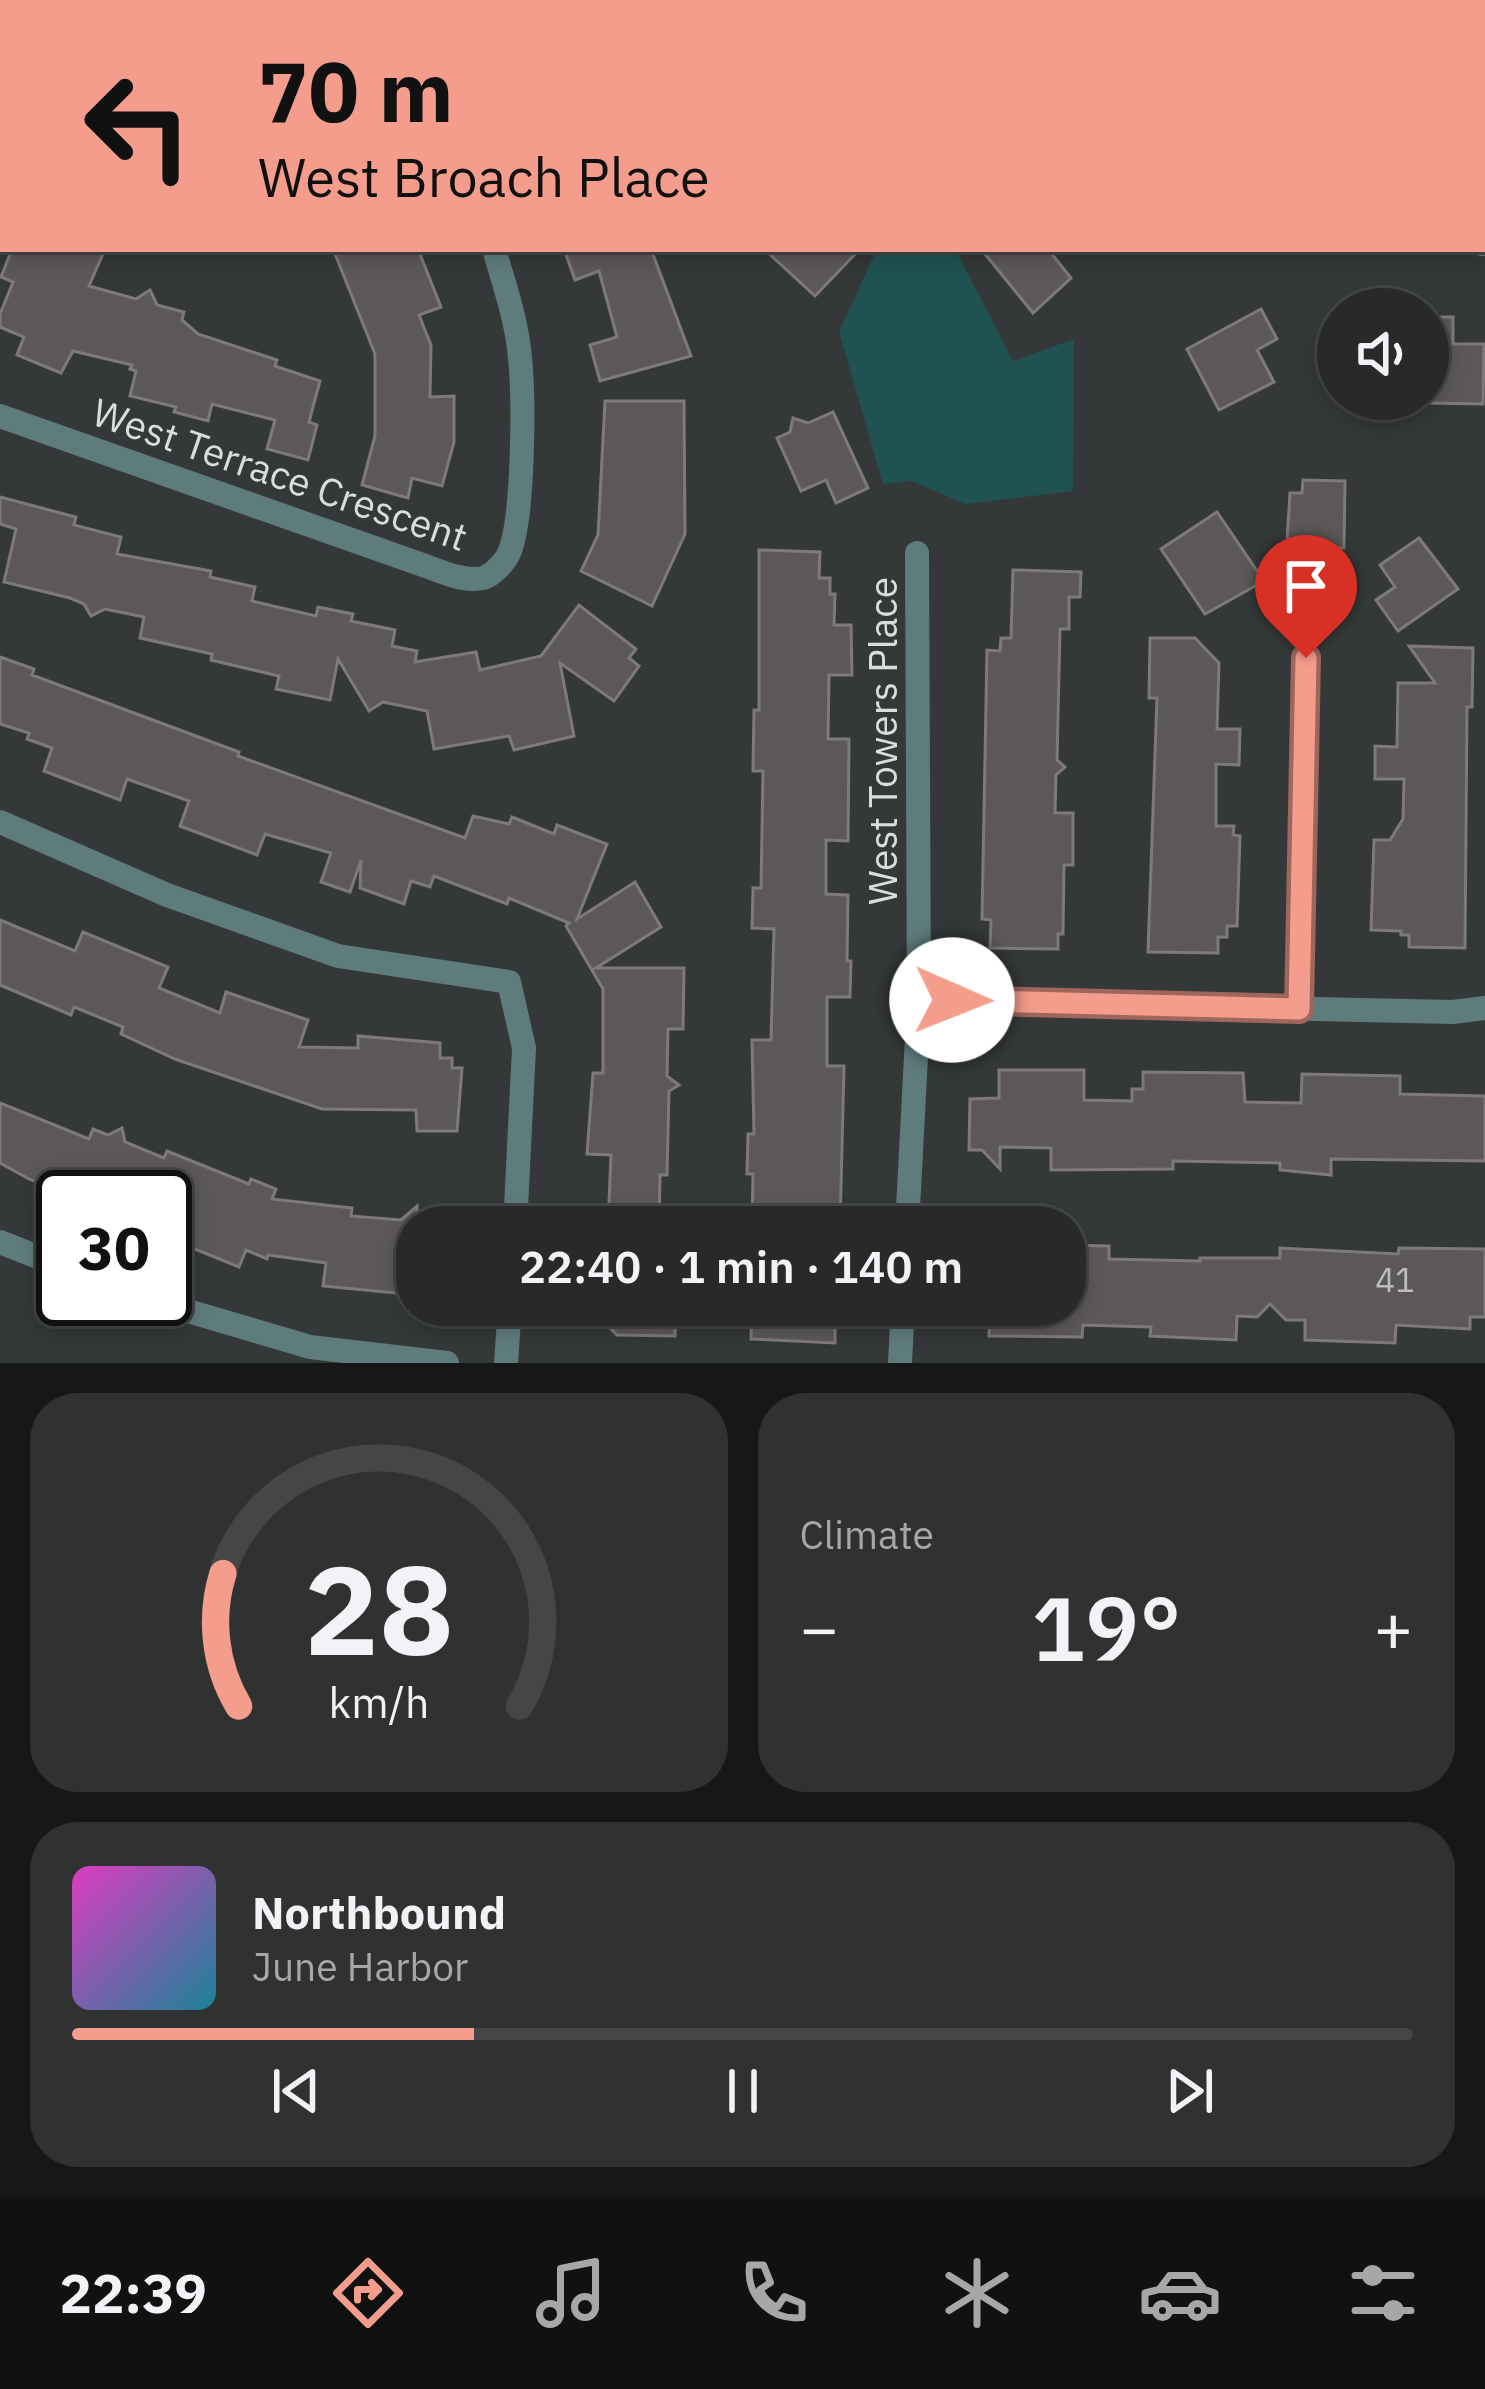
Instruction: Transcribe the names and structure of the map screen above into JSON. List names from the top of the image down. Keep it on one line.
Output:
{"streets":{"street":["West Terrace Crescent","West Towers Place"]},"house_numbers":["41"],"page":{"turn":["70 m","West Broach Place"],"limit":"30","trip":"22:40 · 1 min · 140 m","tile":"Climate","heat":["−","19°","+"],"song":["Northbound","June Harbor"],"tabs":"22:39","gauge":["28","km/h"]}}
